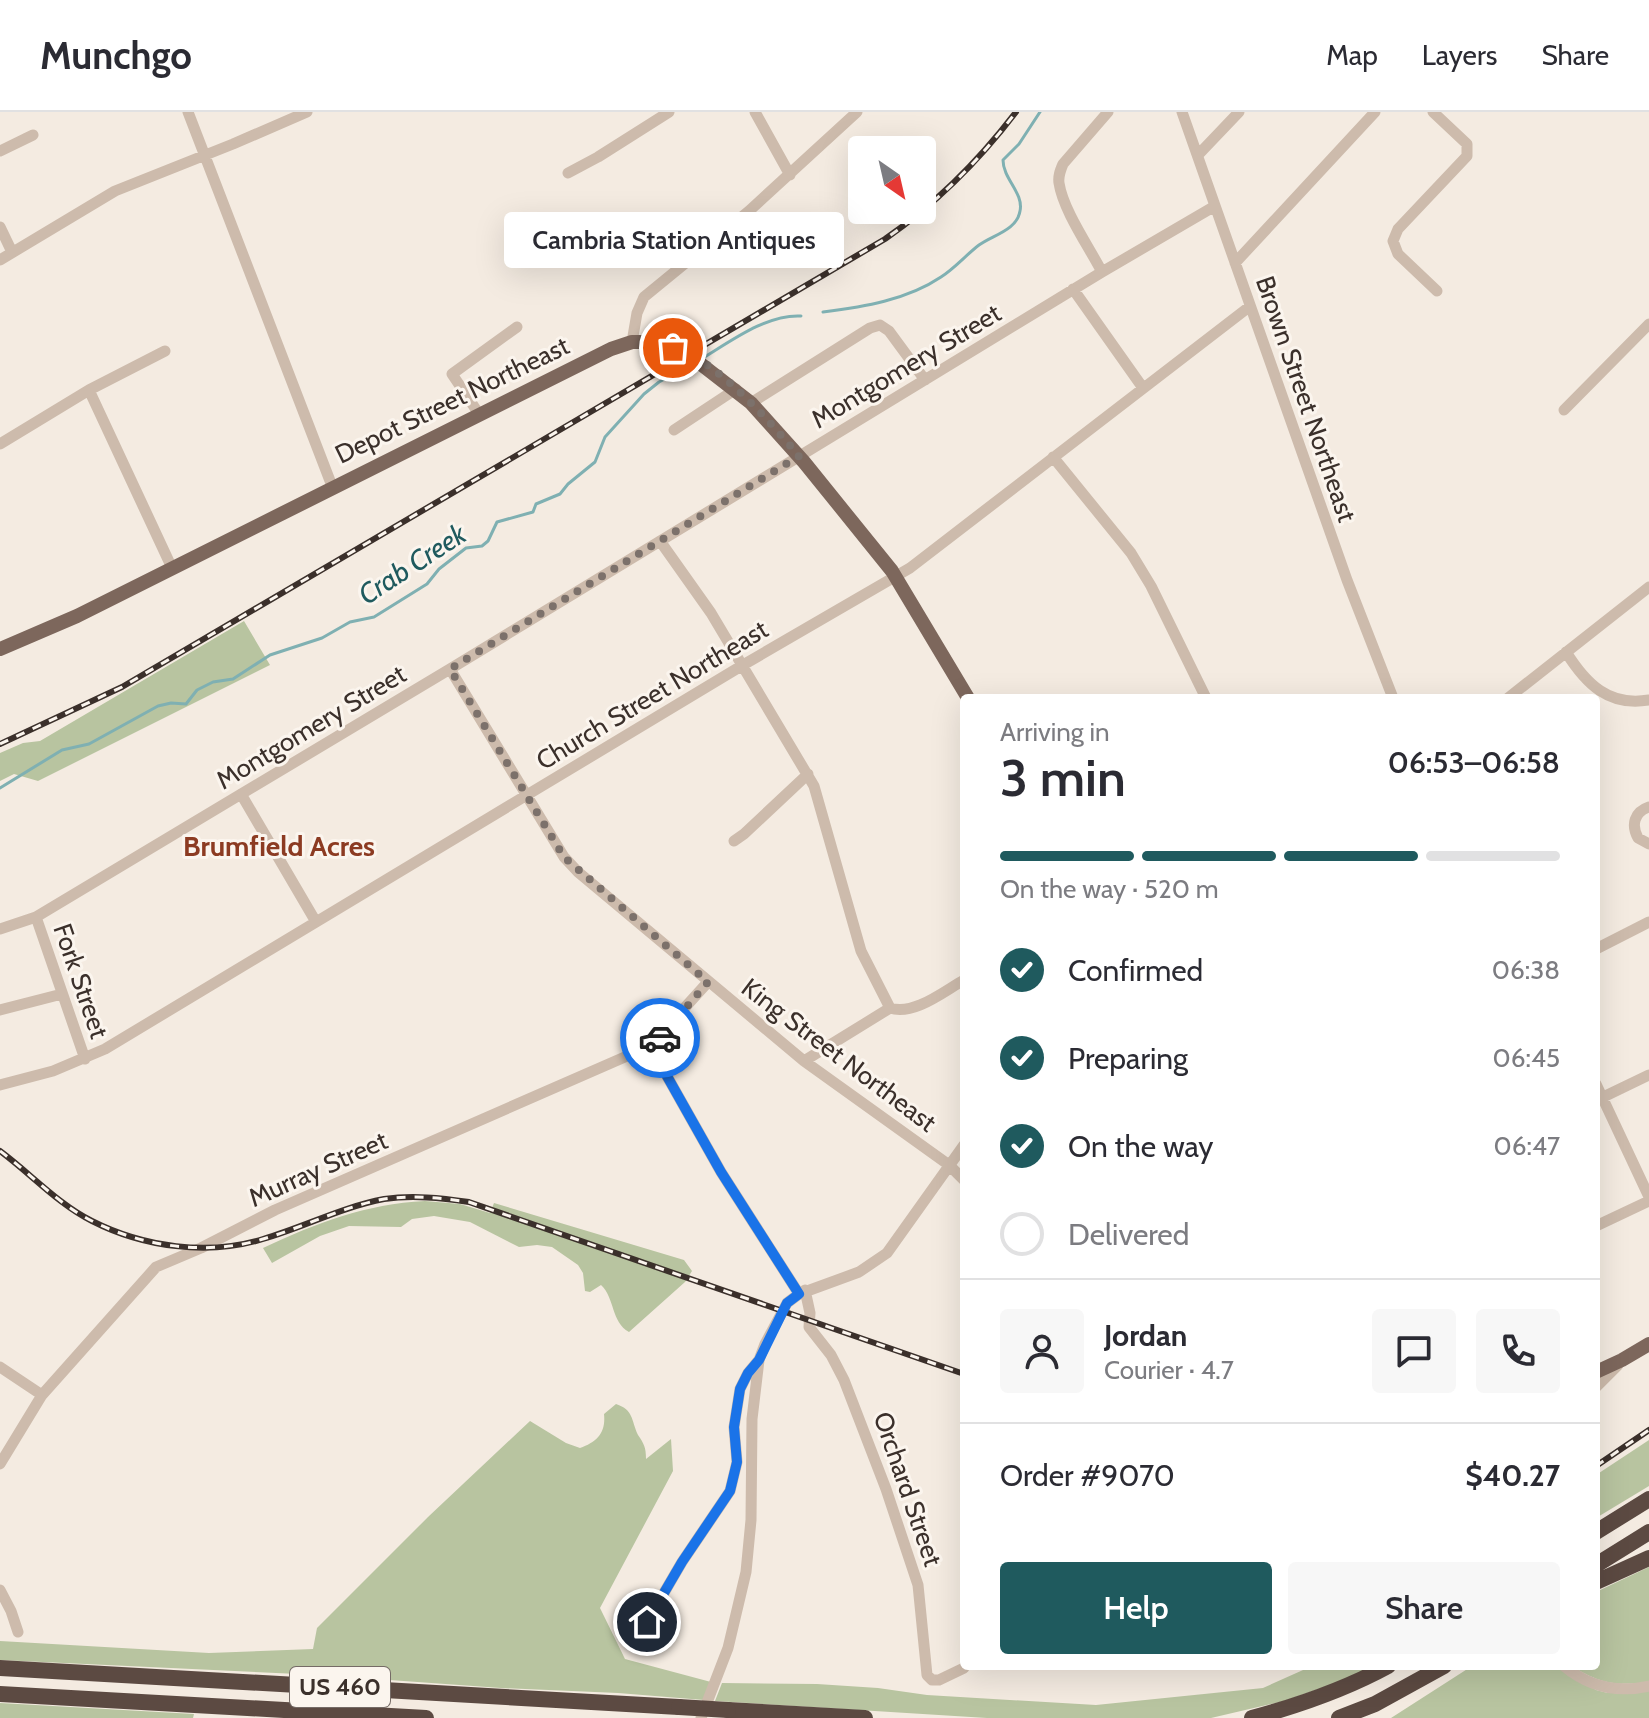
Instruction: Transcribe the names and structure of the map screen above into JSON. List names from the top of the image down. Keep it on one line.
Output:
{"streets":{"highway":["US 460"],"main road":["Depot Street Northeast"],"street":["Montgomery Street","Brown Street Northeast","Church Street Northeast","Fork Street","King Street Northeast","Murray Street","Orchard Street"]},"crossings":[["Montgomery Street","Brown Street Northeast"],["Montgomery Street","Fork Street"],["Montgomery Street","King Street Northeast"],["Brown Street Northeast","Church Street Northeast"],["Church Street Northeast","Fork Street"],["Church Street Northeast","King Street Northeast"],["King Street Northeast","Murray Street"],["Murray Street","Orchard Street"]],"districts":["Brumfield Acres"],"water":["Crab Creek"],"places":["Cambria Station Antiques"],"north":"bottom right","page":{"header":"Munchgo","nav":["Map","Layers","Share"],"bubble":"Cambria Station Antiques","heading":["3 min","Arriving in","06:53–06:58"],"panel":["Jordan","Courier · 4.7","Order #9070","$40.27"],"bar":"On the way · 520 m","list":[["Confirmed","06:38"],["Preparing","06:45"],["On the way","06:47"],"Delivered"],"buttons":["Help","Share"]}}
